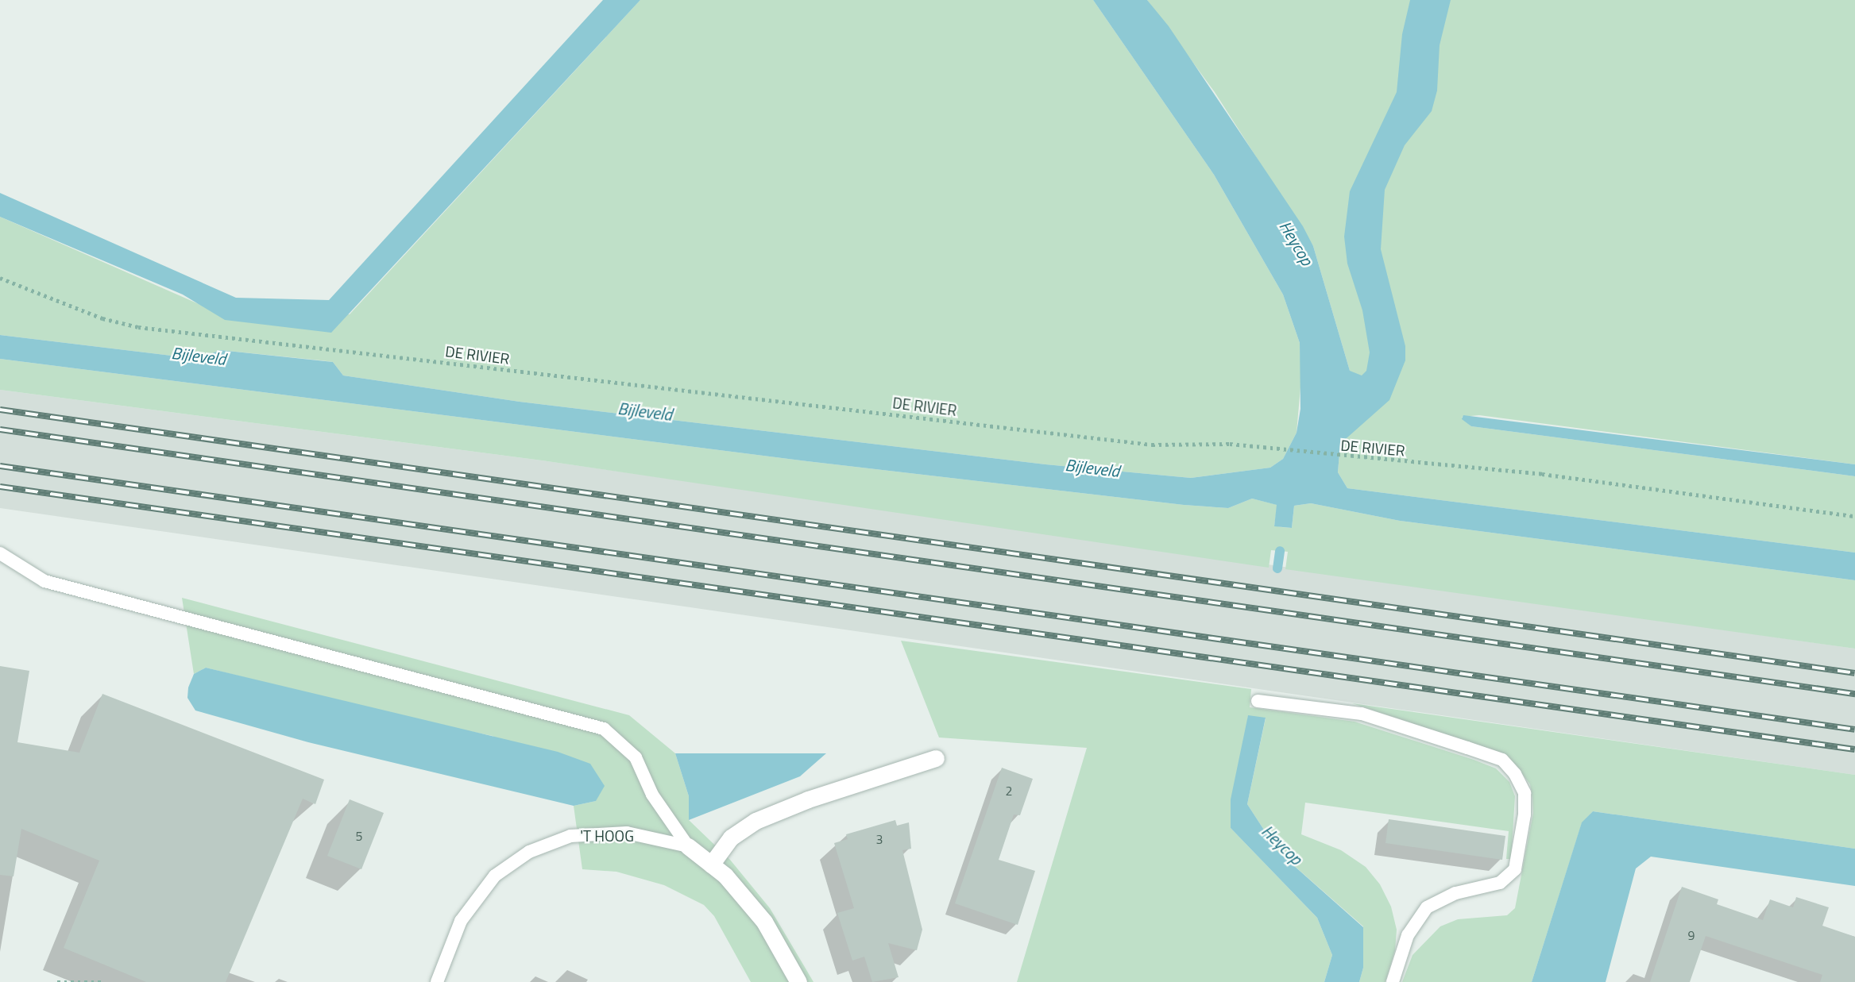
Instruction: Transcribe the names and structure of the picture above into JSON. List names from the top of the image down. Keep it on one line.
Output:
{"streets":{"street":["'T HOOG"],"path":["DE RIVIER"]},"water":["Heycop","Bijleveld"],"house_numbers":["2","5","3","9"]}
